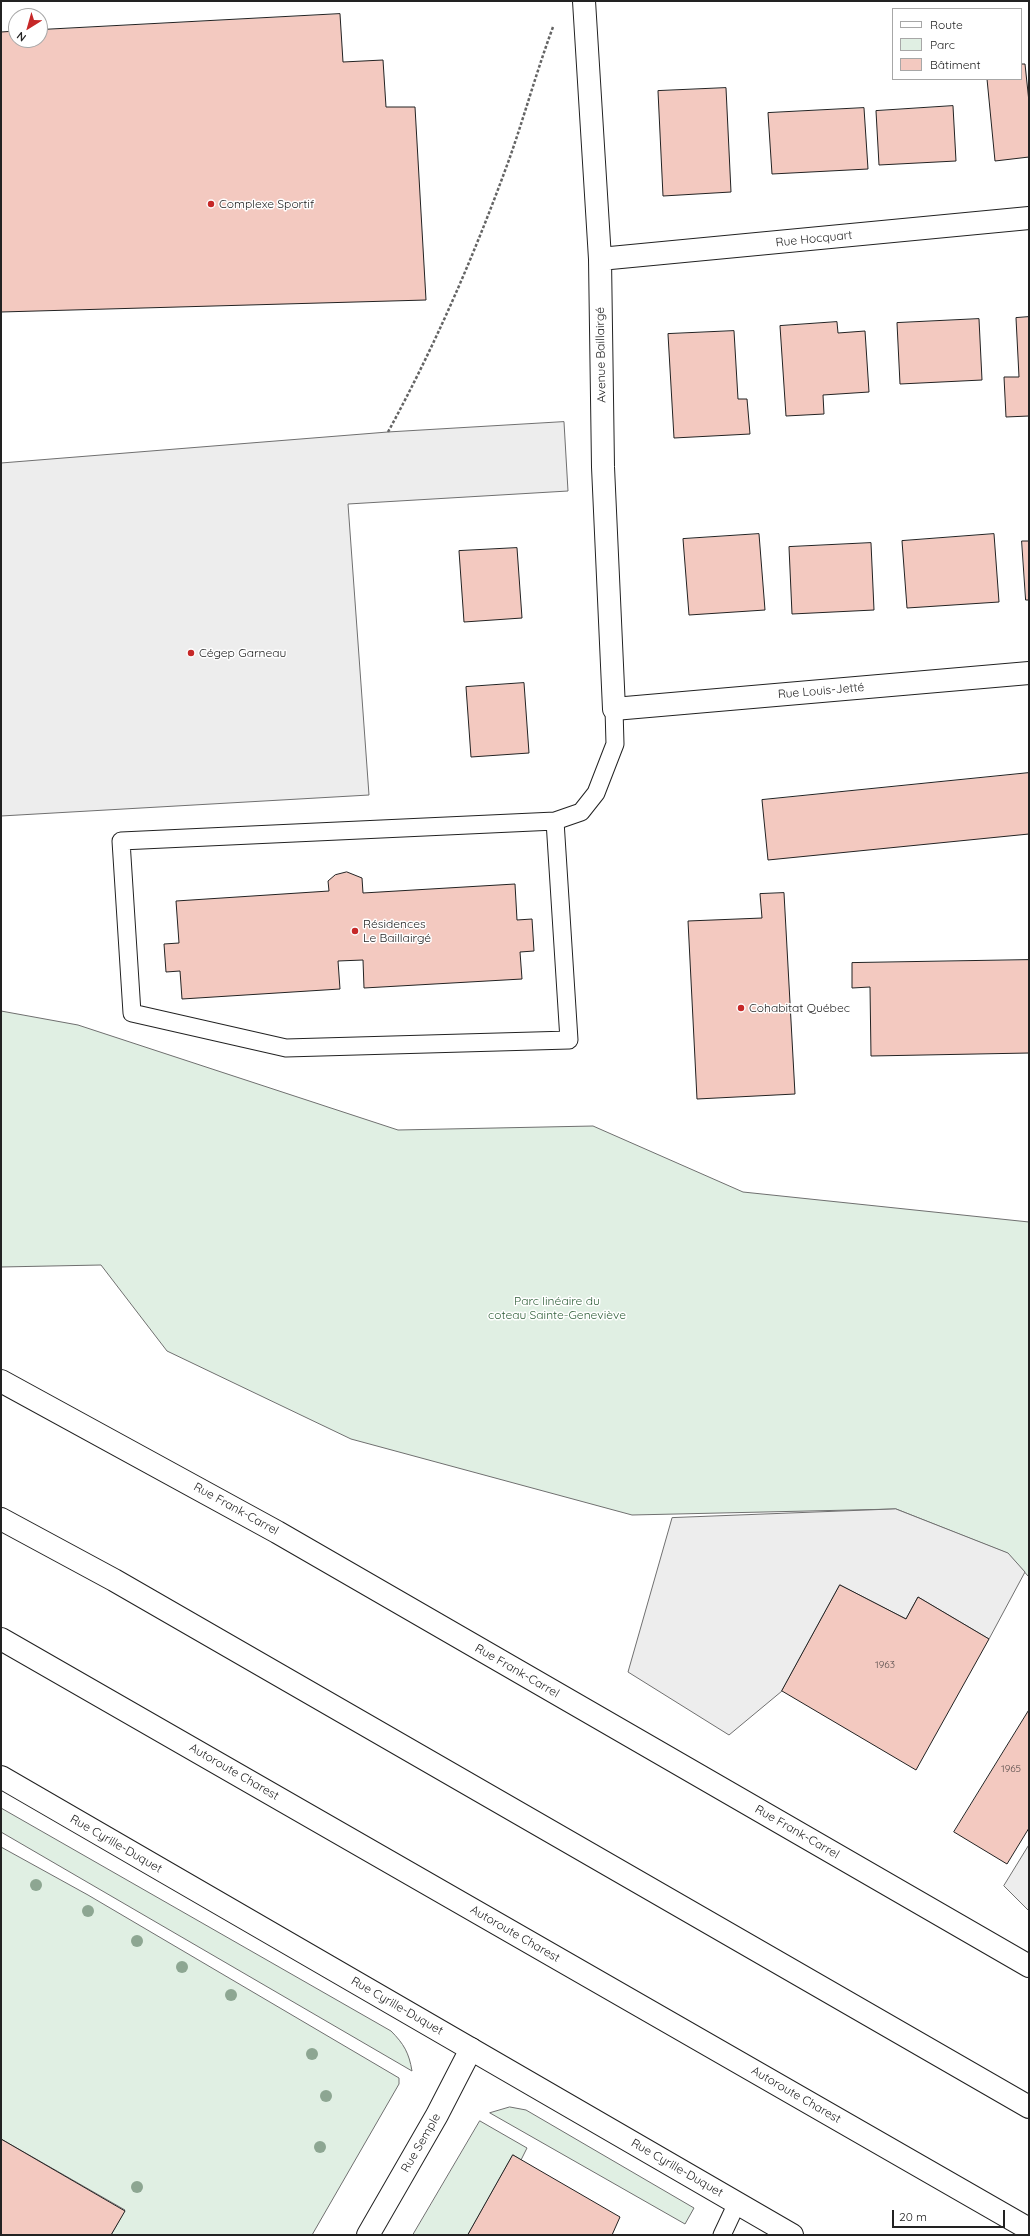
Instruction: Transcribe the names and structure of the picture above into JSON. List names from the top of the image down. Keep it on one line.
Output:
{"streets":{"main road":["Rue Hocquart","Avenue Baillairgé","Rue Louis-Jetté","Rue Frank-Carrel","Autoroute Charest","Rue Cyrille-Duquet","Rue Semple"]},"crossings":[["Rue Hocquart","Avenue Baillairgé"],["Avenue Baillairgé","Rue Louis-Jetté"],["Rue Cyrille-Duquet","Rue Semple"]],"parks":["Parc linéaire du coteau Sainte-Geneviève"],"places":["Complexe Sportif","Cégep Garneau","Résidences Le Baillairgé","Cohabitat Québec"],"house_numbers":["1963","1965"],"legend":["Route","Parc","Bâtiment"],"scale_bar":"20 m","north":"bottom left"}
